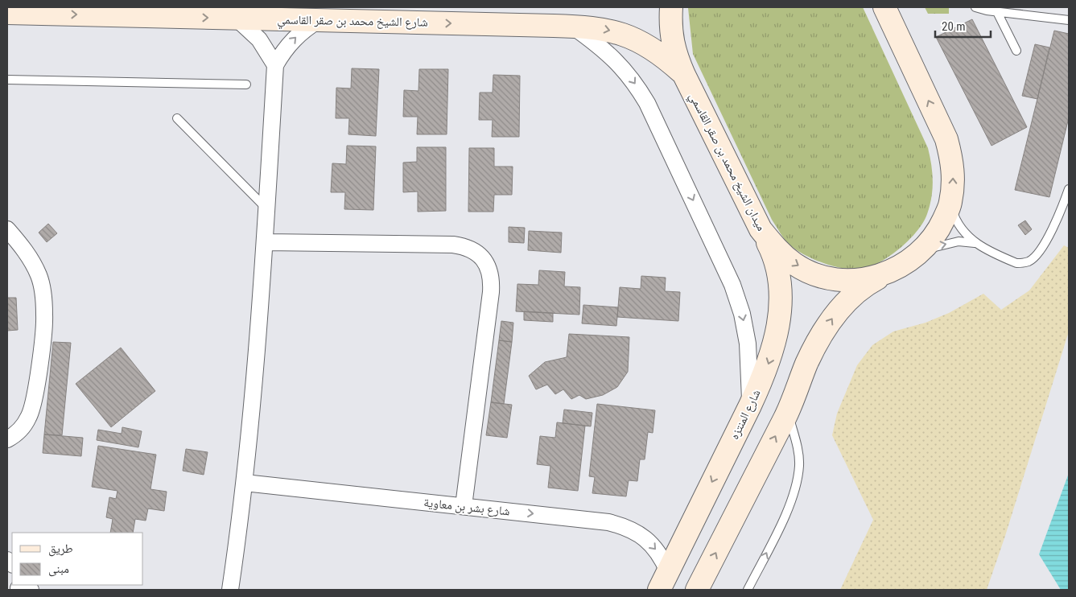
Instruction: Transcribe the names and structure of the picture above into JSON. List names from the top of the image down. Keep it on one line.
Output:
{"streets":{"main road":["شارع الشيخ محمد بن صقر القاسمي","ميدان الشيخ محمد بن صقر القاسمي","شارع المنتزه"],"street":["شارع بشر بن معاوية"]},"crossings":[["شارع الشيخ محمد بن صقر القاسمي","ميدان الشيخ محمد بن صقر القاسمي"],["ميدان الشيخ محمد بن صقر القاسمي","شارع المنتزه"],["شارع المنتزه","شارع بشر بن معاوية"]],"one_way":["شارع الشيخ محمد بن صقر القاسمي","شارع بشر بن معاوية"],"legend":["طريق","مبنى"],"scale_bar":"20 m"}
